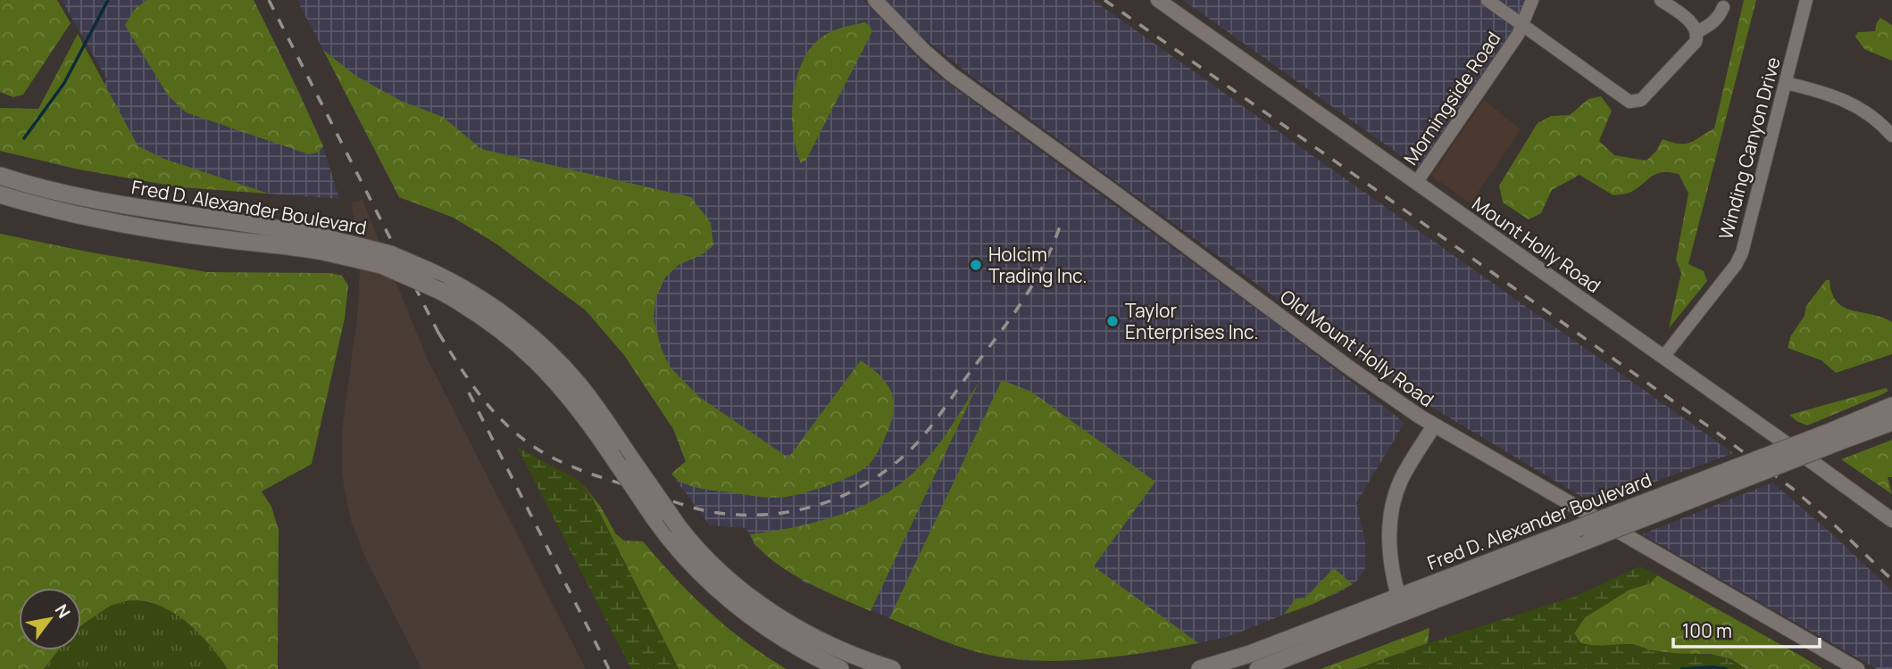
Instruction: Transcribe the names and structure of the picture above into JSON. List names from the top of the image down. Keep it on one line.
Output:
{"streets":{"main road":["Fred D. Alexander Boulevard"],"street":["Morningside Road","Winding Canyon Drive","Mount Holly Road","Old Mount Holly Road"]},"crossings":[["Morningside Road","Mount Holly Road"],["Winding Canyon Drive","Mount Holly Road"]],"places":["Holcim Trading Inc.","Taylor Enterprises Inc."],"scale_bar":"100 m","north":"top right"}
